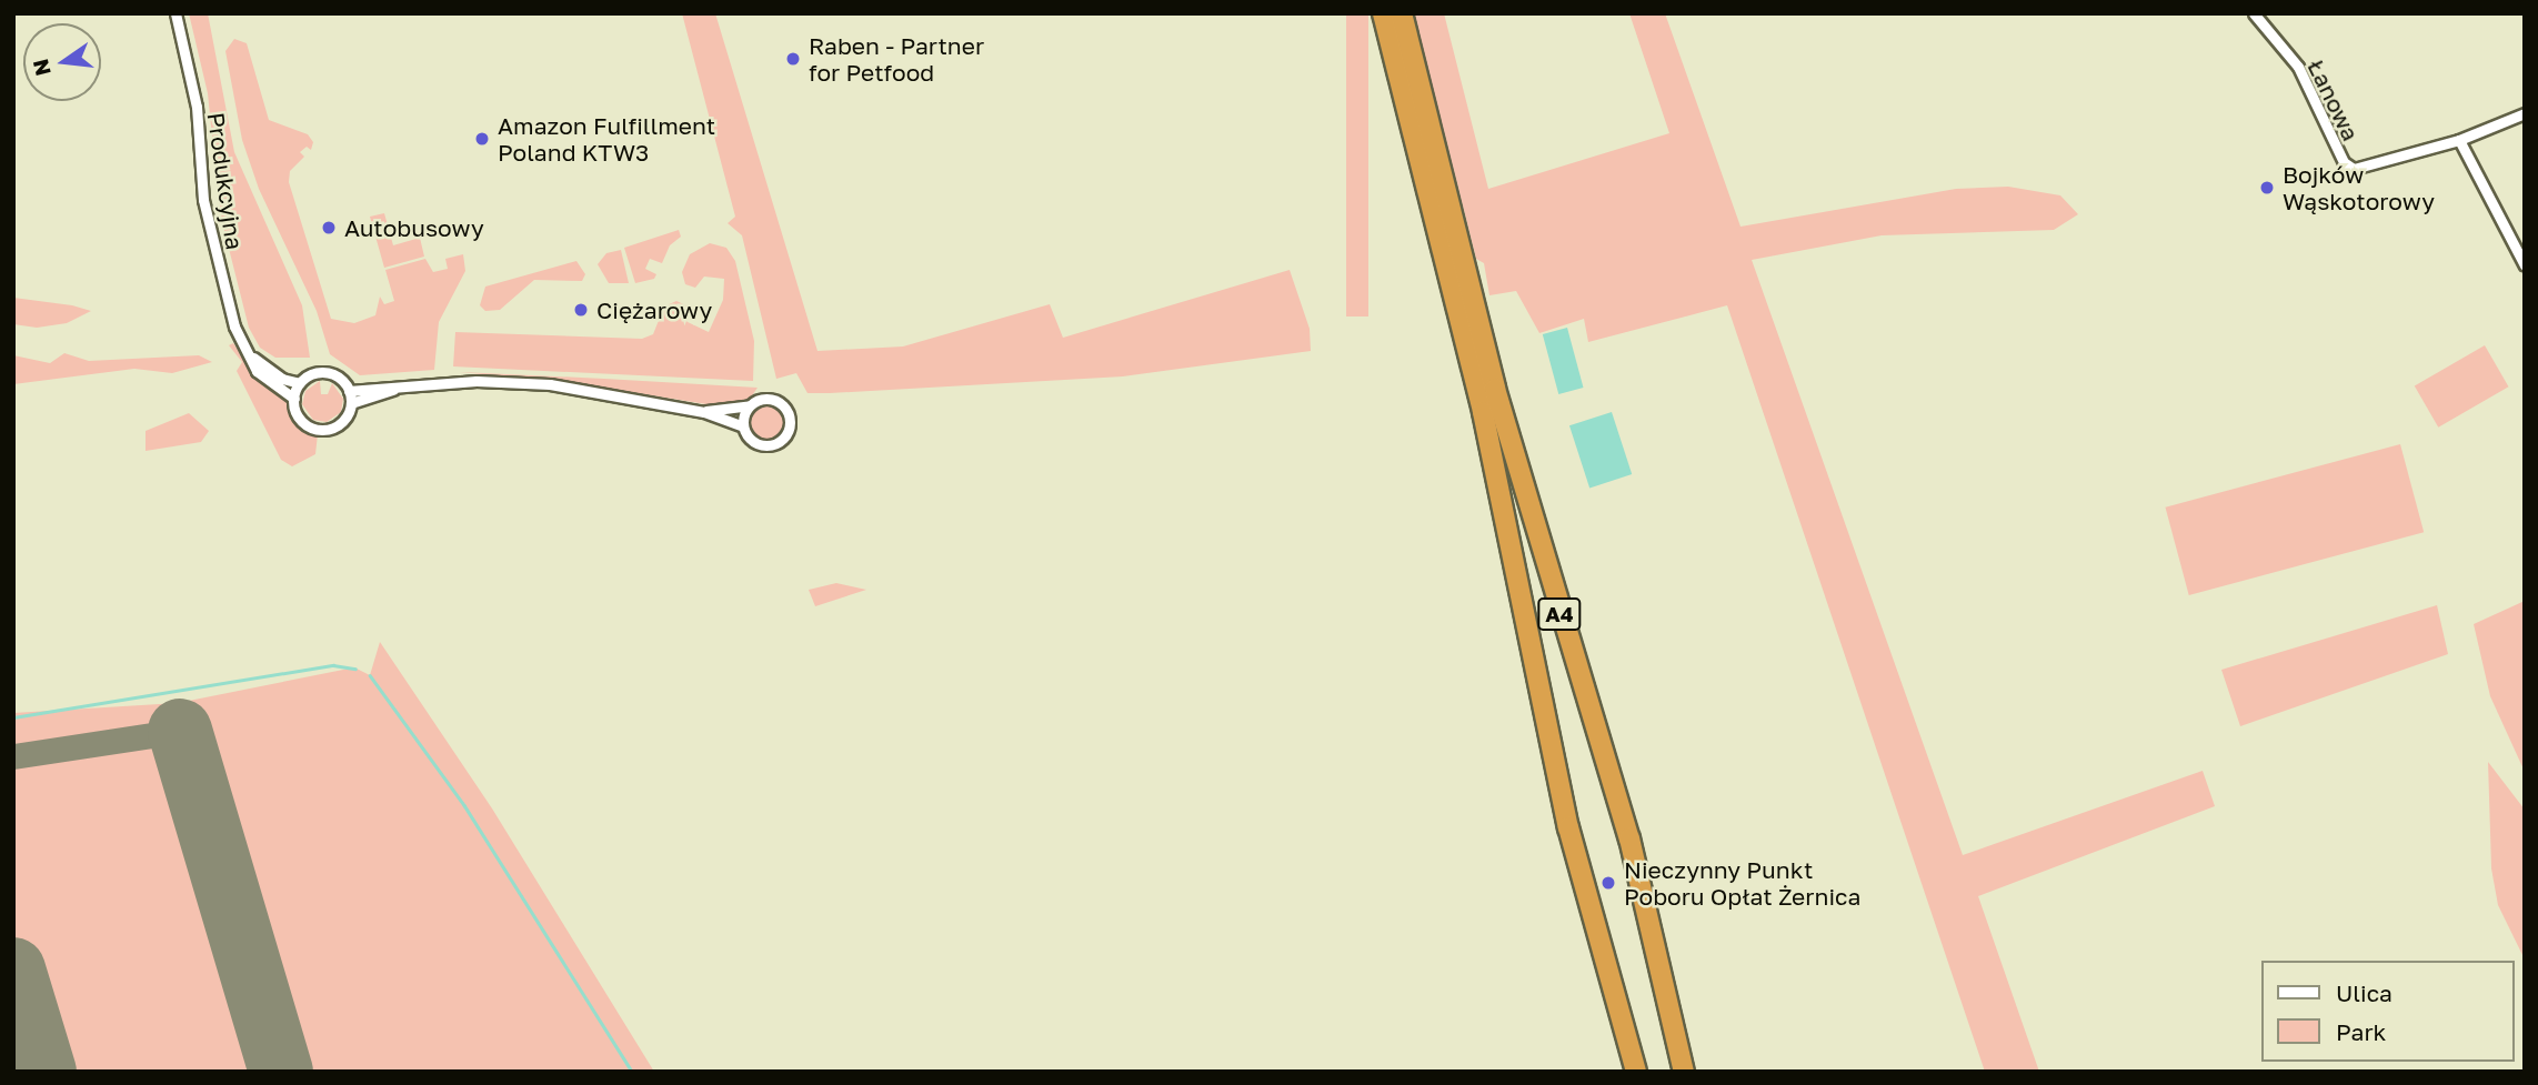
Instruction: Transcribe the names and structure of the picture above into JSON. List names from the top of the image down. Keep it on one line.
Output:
{"streets":{"highway":["A4"],"street":["Łanowa","Produkcyjna"]},"places":["Raben - Partner for Petfood","Amazon Fulfillment Poland KTW3","Bojków Wąskotorowy","Autobusowy","Ciężarowy","Nieczynny Punkt Poboru Opłat Żernica"],"legend":["Ulica","Park"],"north":"left"}
